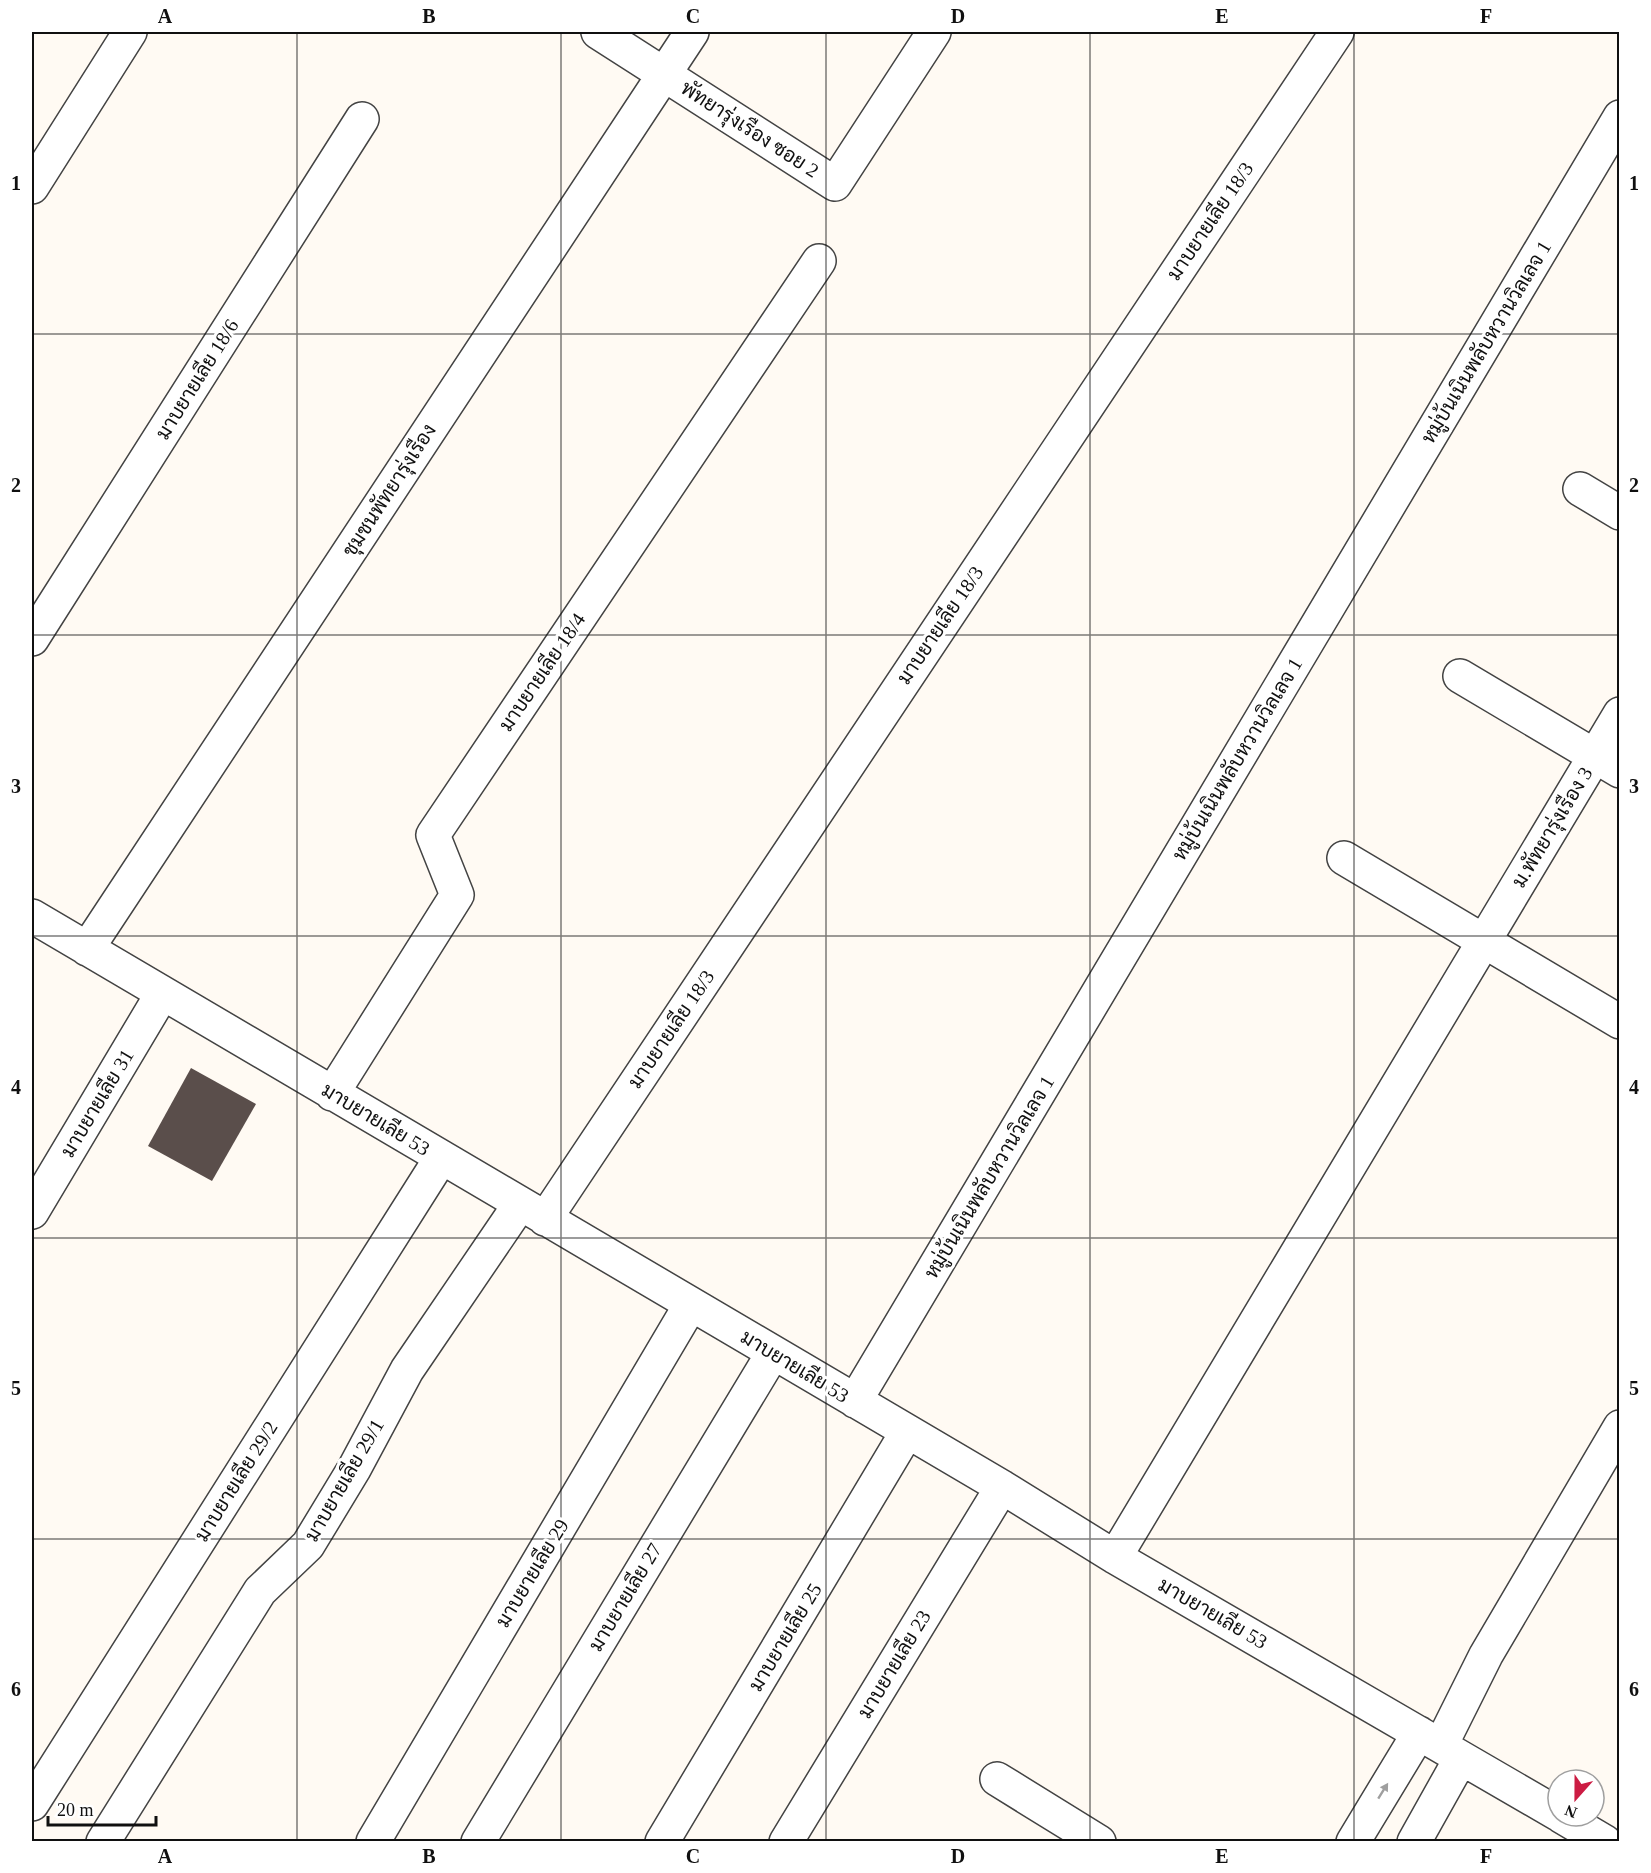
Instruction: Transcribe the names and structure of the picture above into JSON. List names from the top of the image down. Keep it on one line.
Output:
{"streets":{"street":["พัทยารุ่งเรือง ซอย 2","มาบยายเลีย 18/3","หมู่บ้นเนินพลับหวานวิลเลจ 1","มาบยายเลีย 18/6","ชุมชนพัทยารุ่งเรือง","มาบยายเลีย 18/4","ม.พัทยารุ่งเรือง 3","มาบยายเลีย 31","มาบยายเลีย 53","มาบยายเลีย 29/1","มาบยายเลีย 29/2","มาบยายเลีย 29","มาบยายเลีย 27","มาบยายเลีย 25","มาบยายเลีย 23"]},"crossings":[["พัทยารุ่งเรือง ซอย 2","ชุมชนพัทยารุ่งเรือง"],["มาบยายเลีย 18/3","มาบยายเลีย 53"],["มาบยายเลีย 18/3","มาบยายเลีย 29/1"],["หมู่บ้นเนินพลับหวานวิลเลจ 1","มาบยายเลีย 53"],["ชุมชนพัทยารุ่งเรือง","มาบยายเลีย 53"],["มาบยายเลีย 18/4","มาบยายเลีย 53"],["ม.พัทยารุ่งเรือง 3","มาบยายเลีย 53"],["มาบยายเลีย 31","มาบยายเลีย 53"],["มาบยายเลีย 53","มาบยายเลีย 29/1"],["มาบยายเลีย 53","มาบยายเลีย 29/2"],["มาบยายเลีย 53","มาบยายเลีย 29"],["มาบยายเลีย 53","มาบยายเลีย 27"],["มาบยายเลีย 53","มาบยายเลีย 25"],["มาบยายเลีย 53","มาบยายเลีย 23"]],"scale_bar":"20 m","north":"bottom","grid":{"columns":["A","B","C","D","E","F"],"rows":["1","2","3","4","5","6"]}}
